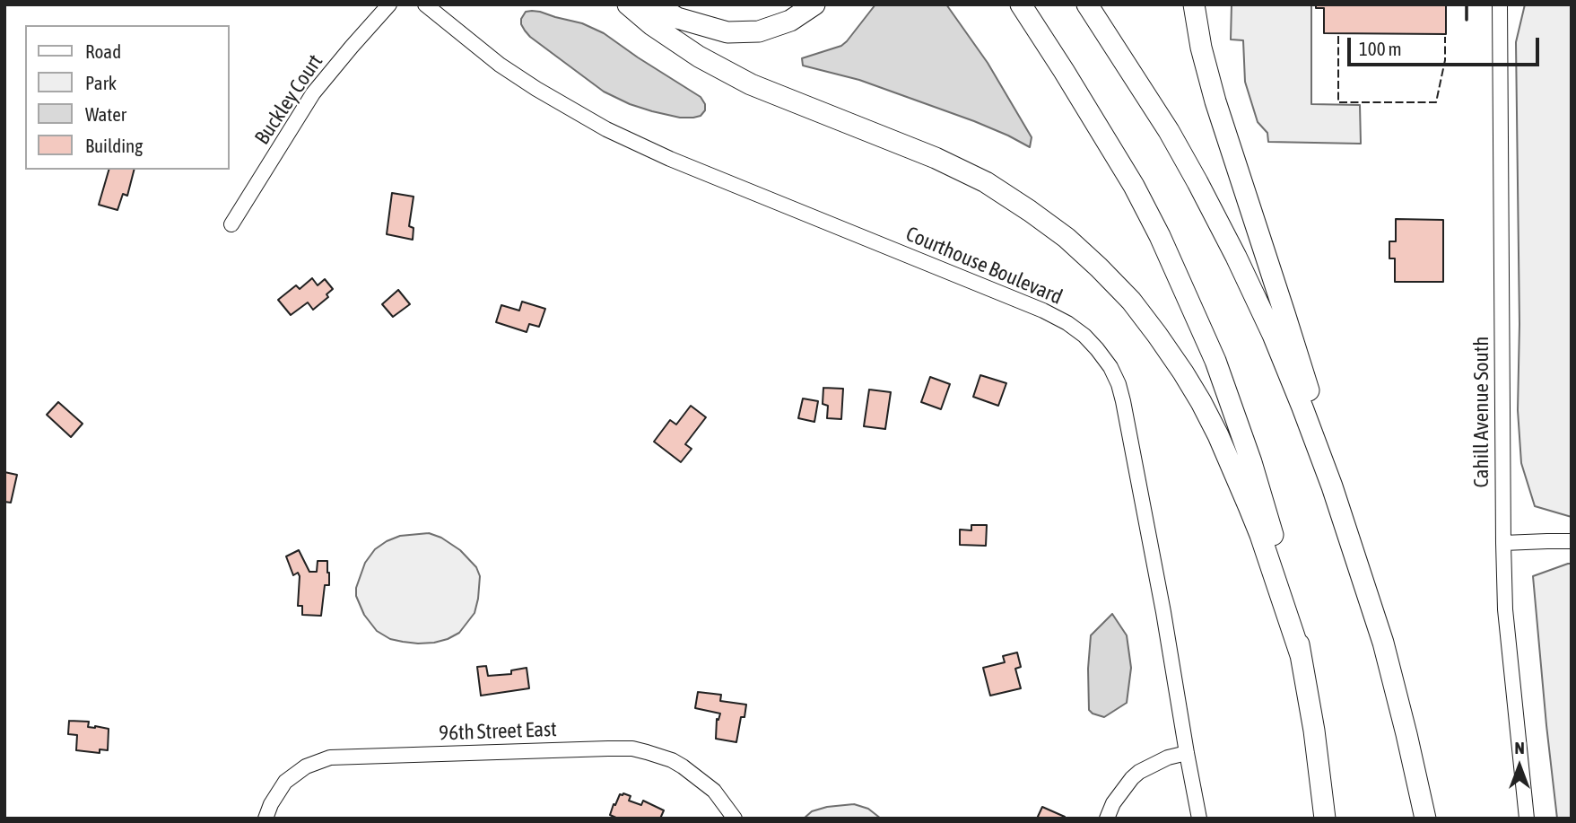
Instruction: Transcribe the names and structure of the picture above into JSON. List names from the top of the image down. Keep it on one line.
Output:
{"streets":{"street":["Buckley Court","Courthouse Boulevard","Cahill Avenue South","96th Street East"]},"legend":["Road","Park","Water","Building"],"scale_bar":"100 m","north":"top"}
